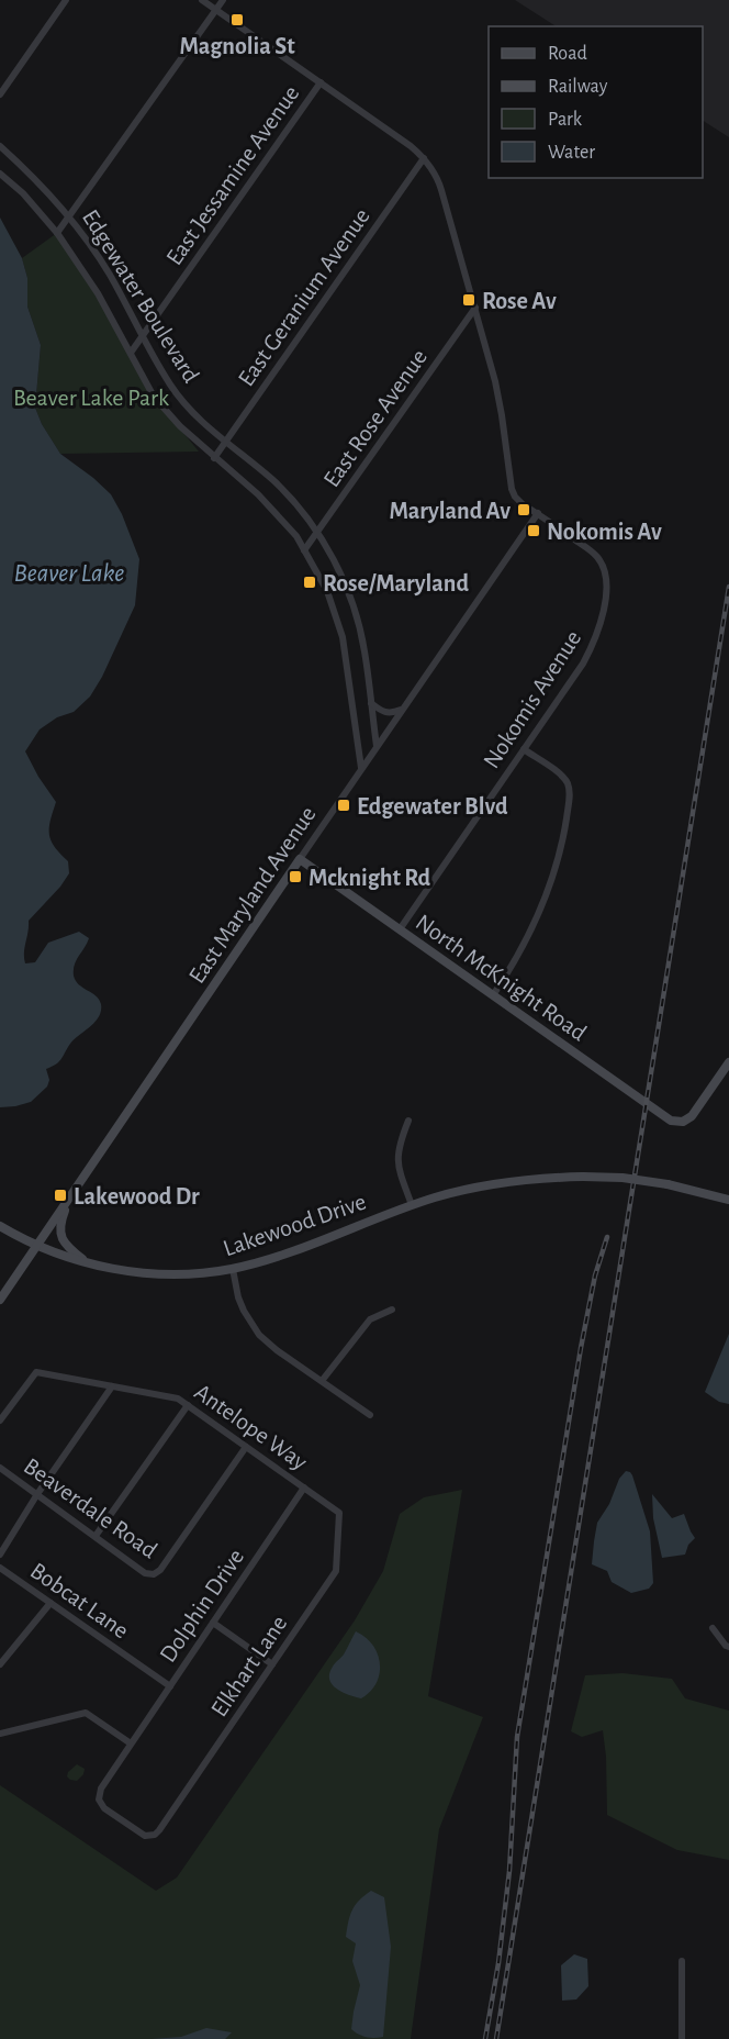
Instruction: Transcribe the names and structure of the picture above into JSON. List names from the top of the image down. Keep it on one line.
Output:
{"streets":{"street":["East Jessamine Avenue","Edgewater Boulevard","East Geranium Avenue","East Rose Avenue","Nokomis Avenue","East Maryland Avenue","North McKnight Road","Lakewood Drive","Antelope Way","Beaverdale Road","Bobcat Lane","Dolphin Drive","Elkhart Lane"]},"crossings":[["East Jessamine Avenue","Edgewater Boulevard"],["East Jessamine Avenue","Nokomis Avenue"],["Edgewater Boulevard","East Geranium Avenue"],["Edgewater Boulevard","East Rose Avenue"],["Edgewater Boulevard","East Maryland Avenue"],["East Geranium Avenue","Nokomis Avenue"],["East Rose Avenue","Nokomis Avenue"],["Nokomis Avenue","East Maryland Avenue"],["Nokomis Avenue","North McKnight Road"],["East Maryland Avenue","North McKnight Road"],["East Maryland Avenue","Lakewood Drive"],["Antelope Way","Beaverdale Road"],["Antelope Way","Dolphin Drive"],["Antelope Way","Elkhart Lane"],["Bobcat Lane","Dolphin Drive"],["Dolphin Drive","Elkhart Lane"]],"water":["Beaver Lake"],"parks":["Beaver Lake Park"],"places":{"transit":["Magnolia St","Rose Av","Maryland Av","Nokomis Av","Rose/Maryland","Edgewater Blvd","Mcknight Rd","Lakewood Dr"]},"legend":["Road","Railway","Park","Water"]}
